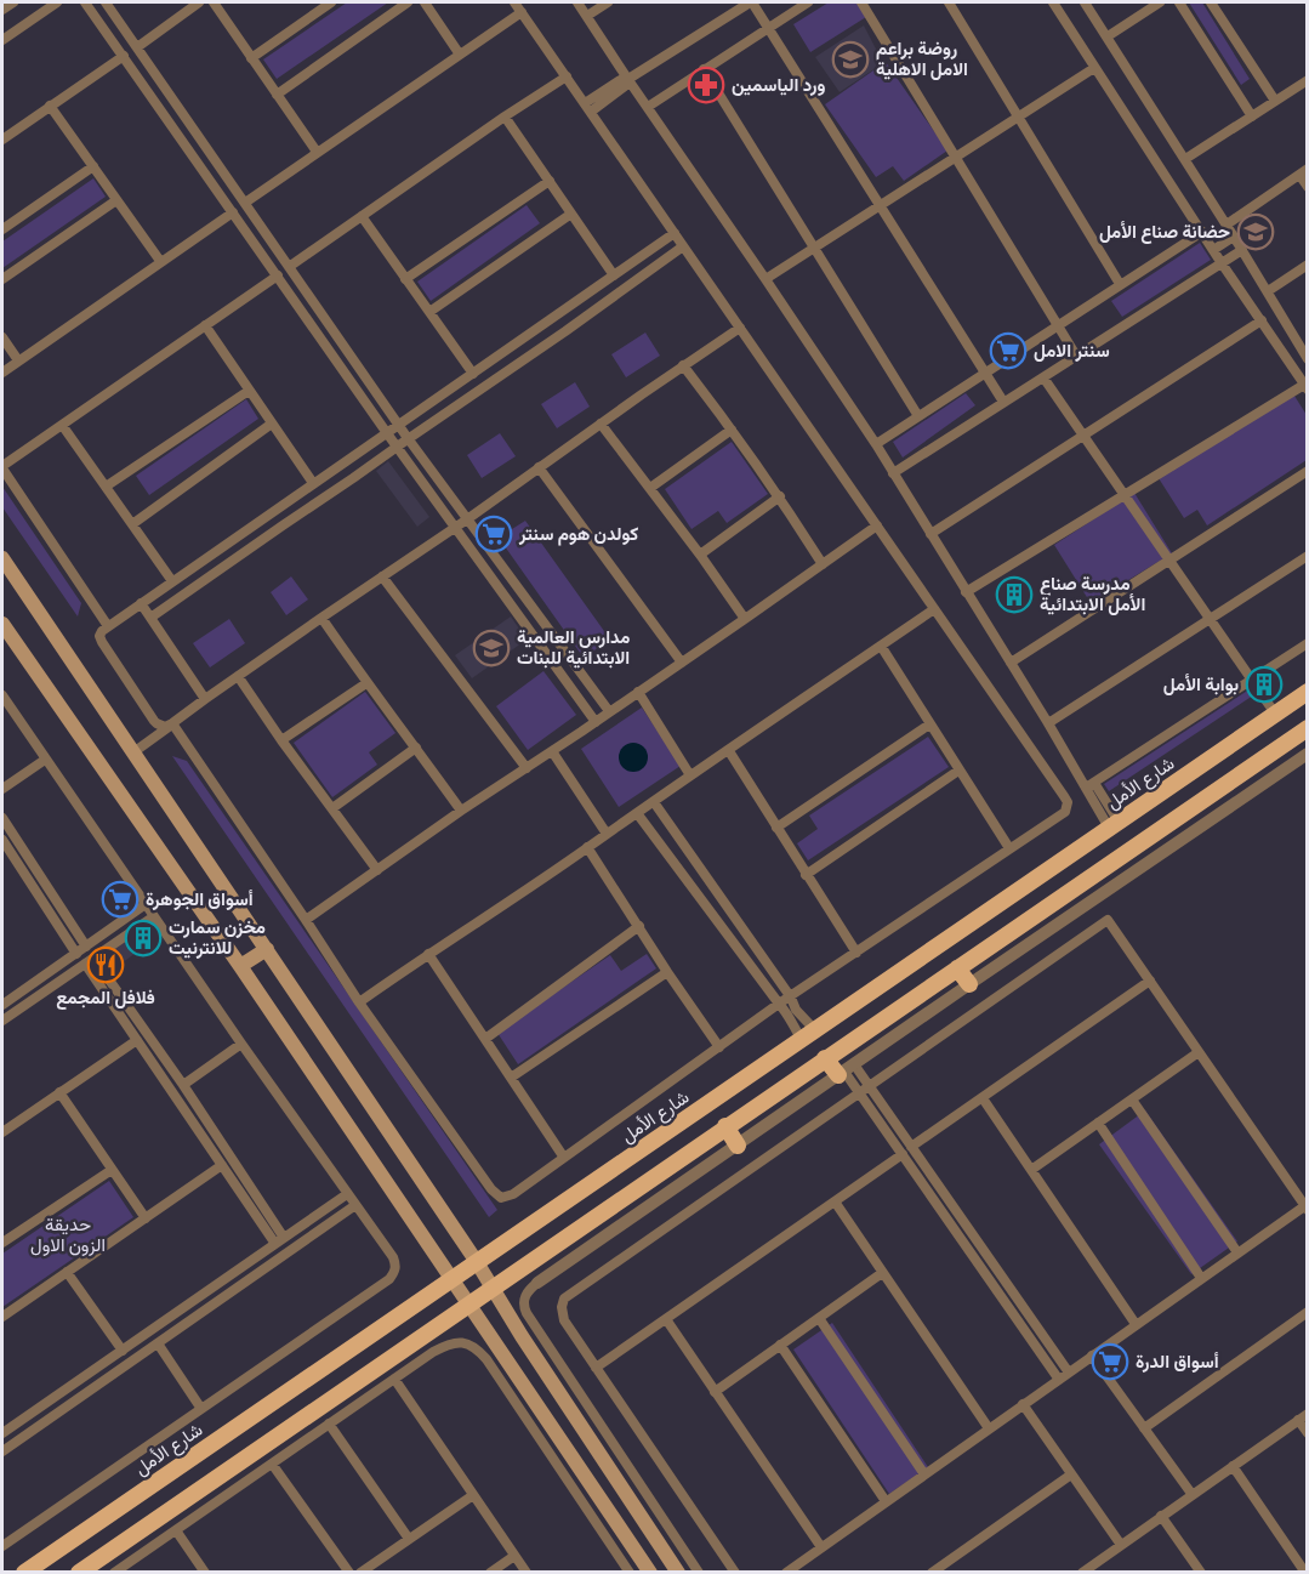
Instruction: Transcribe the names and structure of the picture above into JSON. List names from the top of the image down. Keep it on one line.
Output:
{"streets":{"main road":["شارع الأمل"]},"parks":["حديقة الزون الاول"],"places":{"school or university":["روضة براعم الامل الاهلية","حضانة صناع الأمل","مدارس العالمية الابتدائية للبنات"],"pharmacy":["ورد الياسمين"],"supermarket":["سنتر الامل","كولدن هوم سنتر","أسواق الجوهرة","أسواق الدرة"],"building":["مدرسة صناع الأمل الابتدائية","بوابة الأمل","مخزن سمارت للانترنيت"],"restaurant":["فلافل المجمع"]}}
